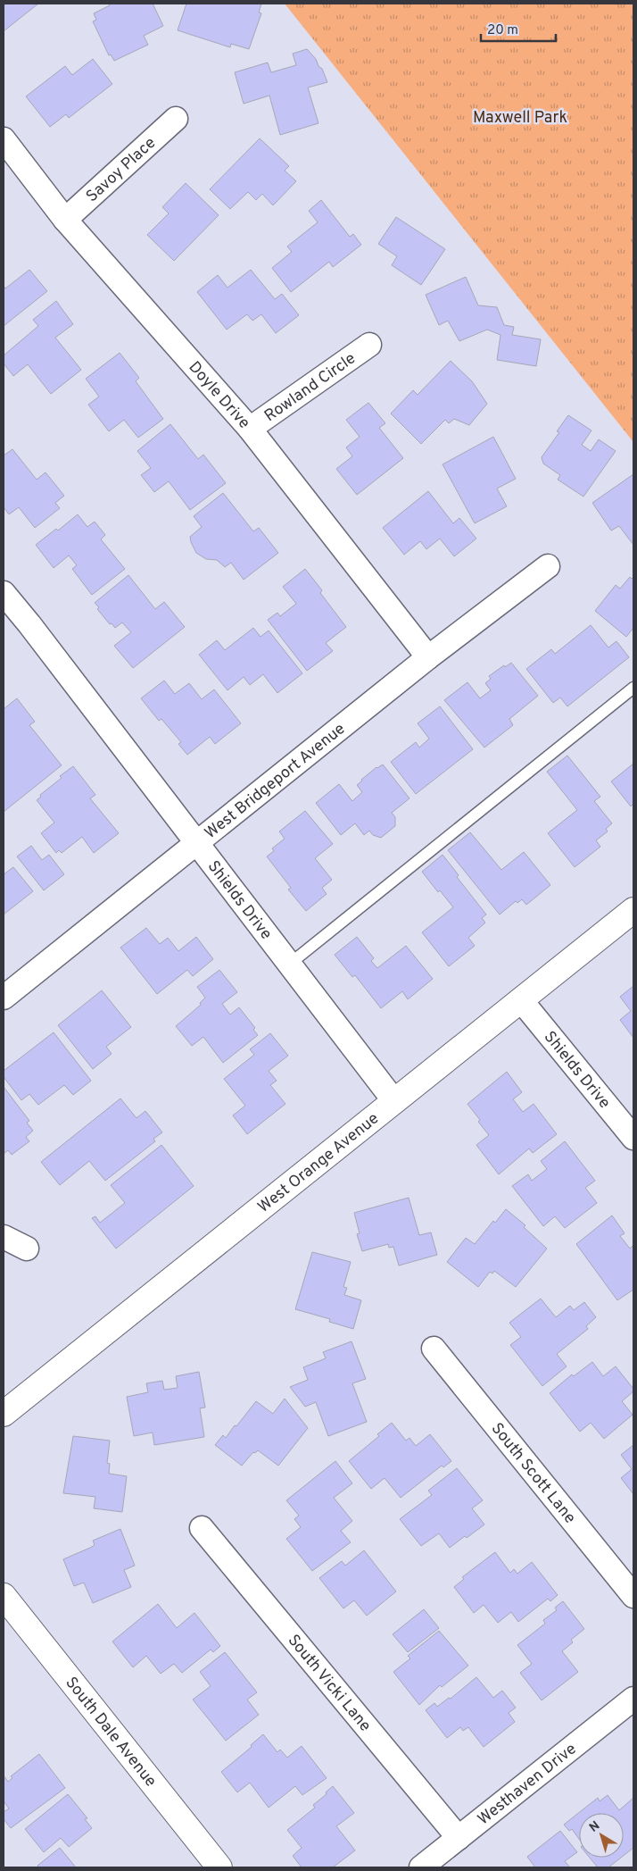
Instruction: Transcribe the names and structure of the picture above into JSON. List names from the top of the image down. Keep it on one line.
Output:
{"streets":{"street":["Savoy Place","Rowland Circle","Doyle Drive","West Bridgeport Avenue","Shields Drive","West Orange Avenue","South Scott Lane","South Vicki Lane","South Dale Avenue","Westhaven Drive"]},"crossings":[["Savoy Place","Doyle Drive"],["Rowland Circle","Doyle Drive"],["Doyle Drive","West Bridgeport Avenue"],["West Bridgeport Avenue","Shields Drive"],["Shields Drive","West Orange Avenue"],["South Vicki Lane","Westhaven Drive"]],"parks":["Maxwell Park"],"scale_bar":"20 m","north":"top left"}
